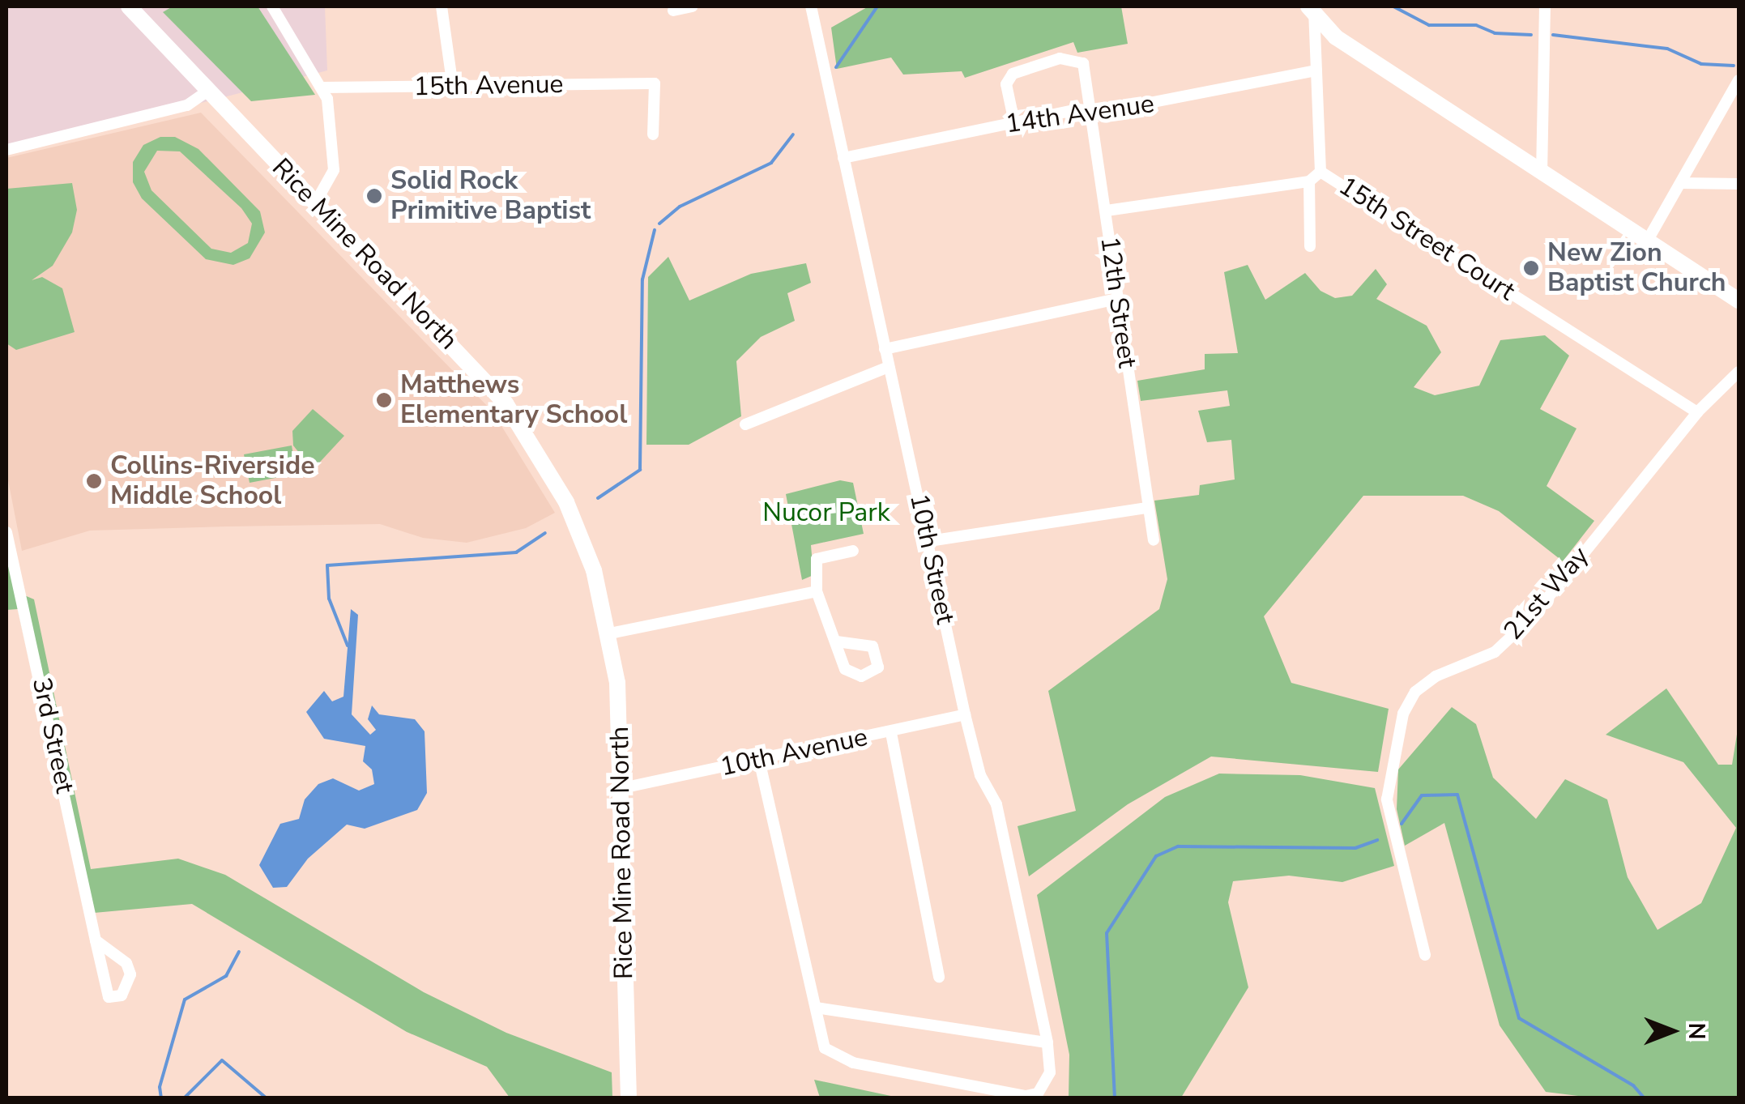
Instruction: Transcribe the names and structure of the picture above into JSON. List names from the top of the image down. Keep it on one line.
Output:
{"streets":{"main road":["Rice Mine Road North"],"street":["15th Avenue","14th Avenue","15th Street Court","12th Street","10th Street","21st Way","3rd Street","10th Avenue"]},"crossings":[["14th Avenue","12th Street"],["14th Avenue","10th Street"],["15th Street Court","21st Way"],["Rice Mine Road North","10th Avenue"],["10th Street","10th Avenue"]],"parks":["Nucor Park"],"places":["Solid Rock Primitive Baptist","New Zion Baptist Church","Matthews Elementary School","Collins-Riverside Middle School"],"north":"right"}
